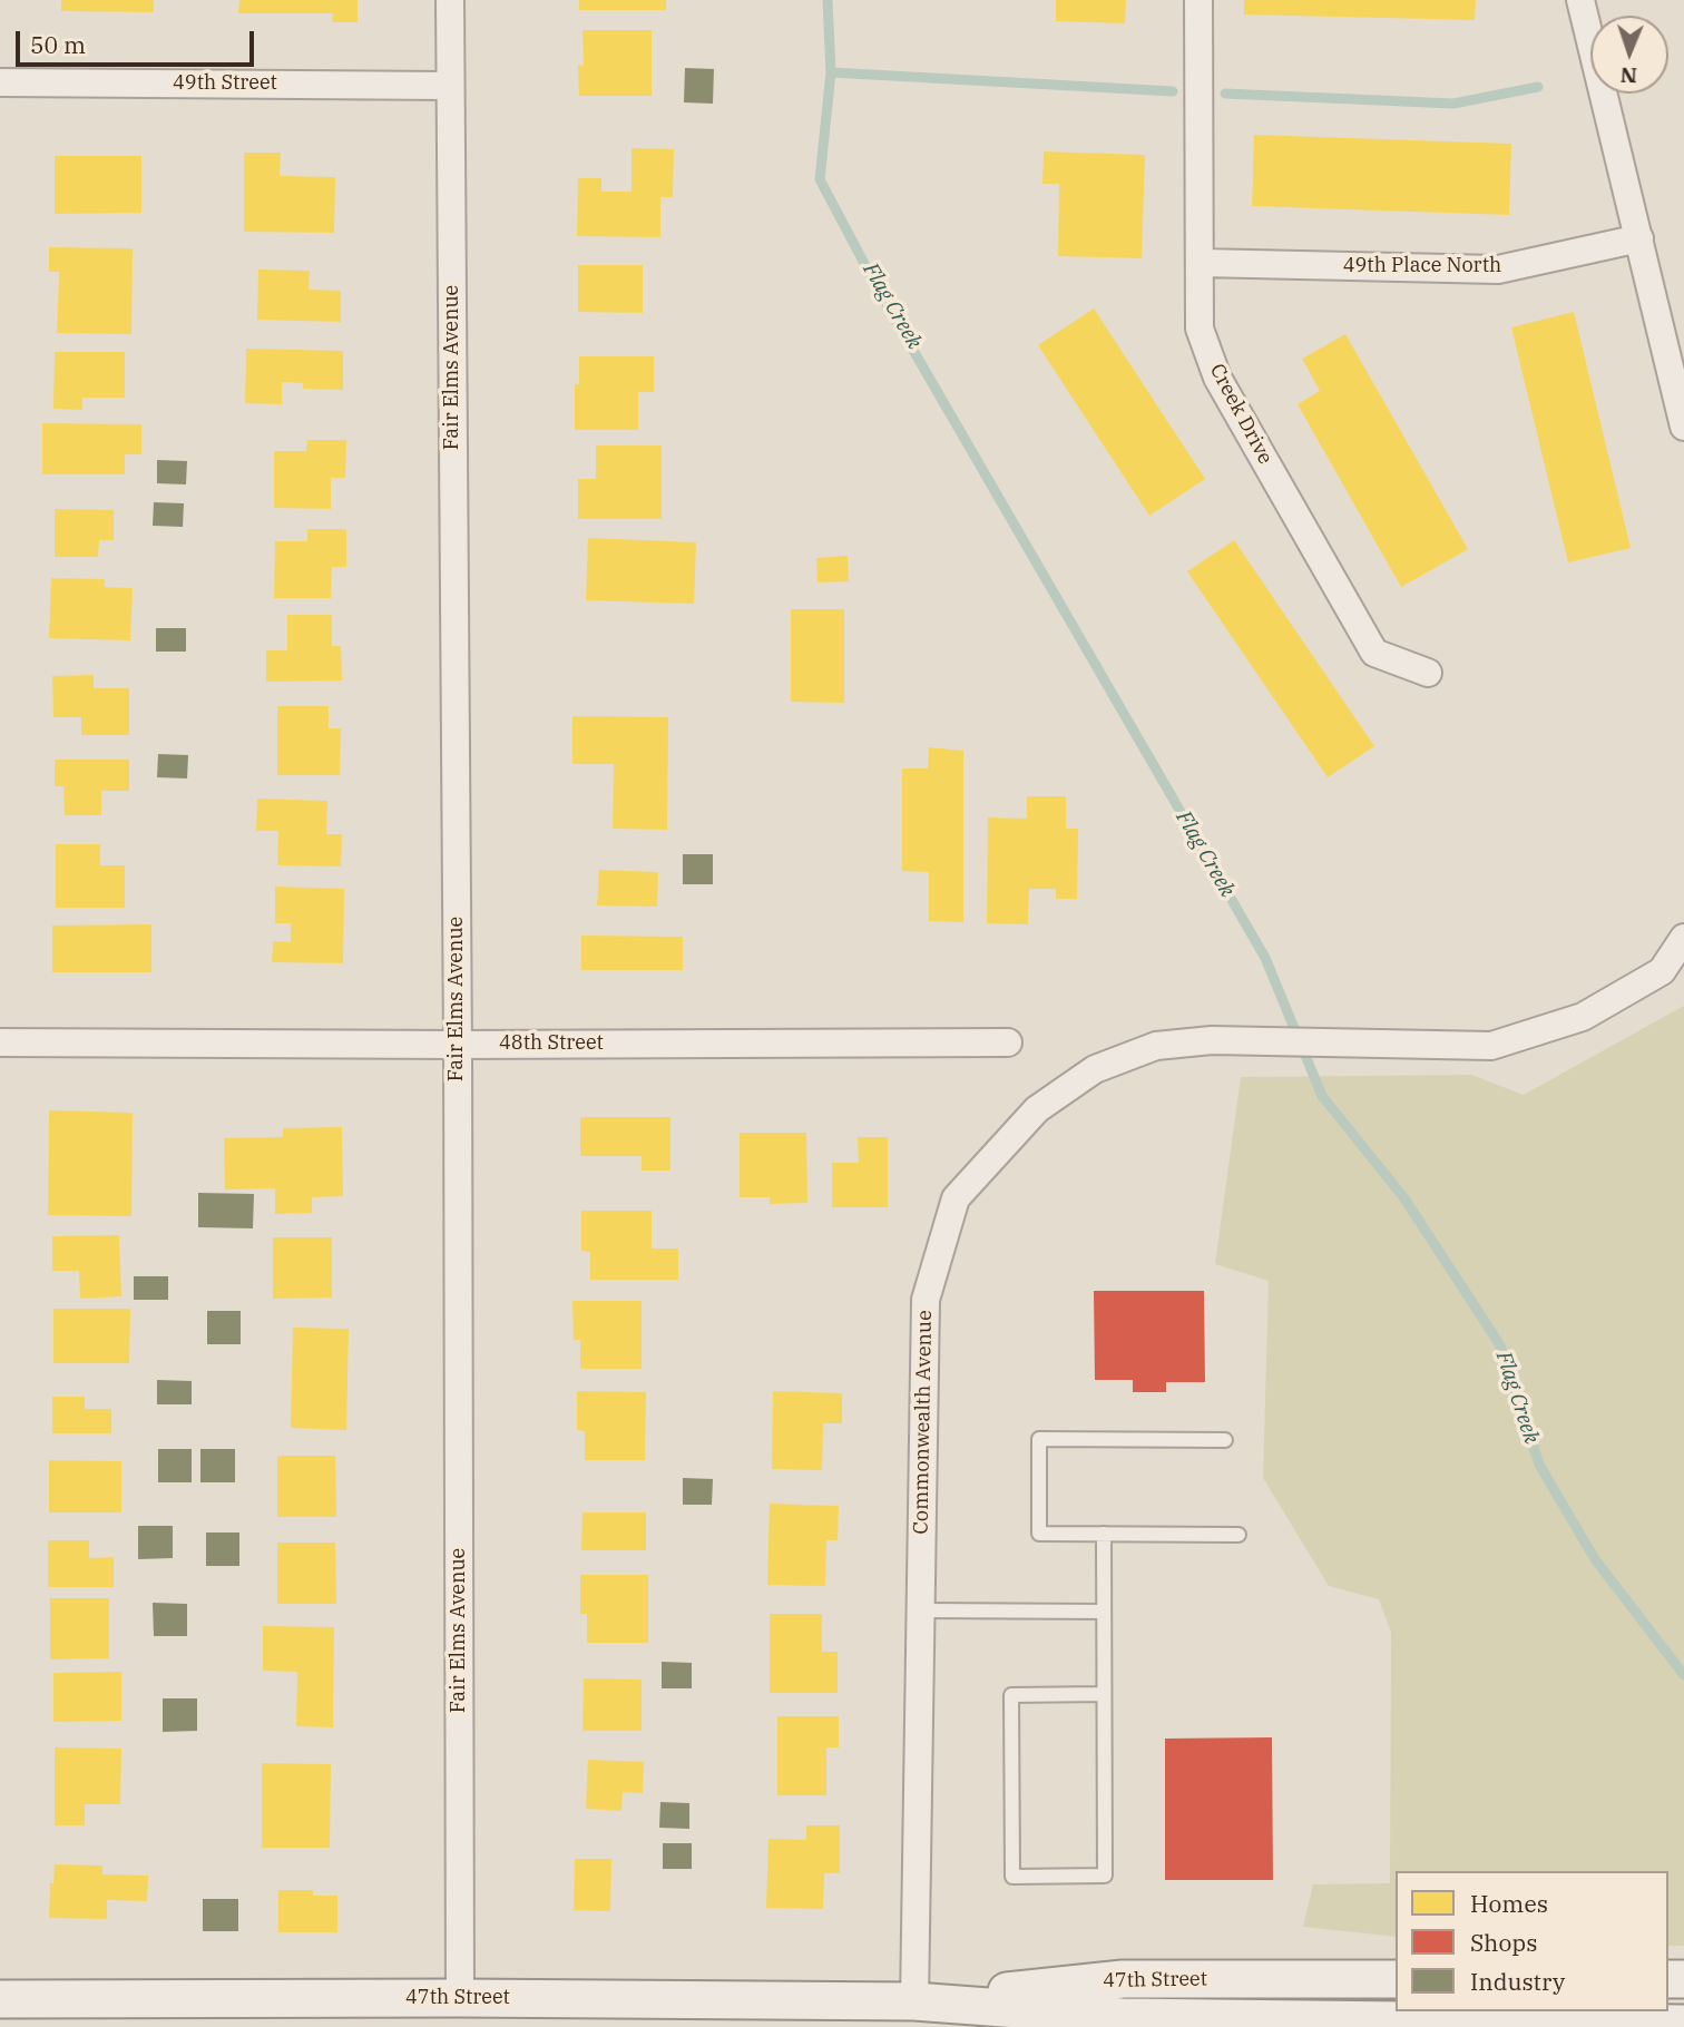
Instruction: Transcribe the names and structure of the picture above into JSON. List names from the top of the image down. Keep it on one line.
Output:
{"streets":{"main road":["47th Street"],"street":["49th Street","49th Place North","Fair Elms Avenue","Creek Drive","48th Street","Commonwealth Avenue"]},"crossings":[["49th Street","Fair Elms Avenue"],["49th Place North","Creek Drive"],["Fair Elms Avenue","48th Street"],["Fair Elms Avenue","47th Street"],["Commonwealth Avenue","47th Street"]],"water":["Flag Creek"],"legend":["Homes","Shops","Industry"],"scale_bar":"50 m","north":"bottom"}
